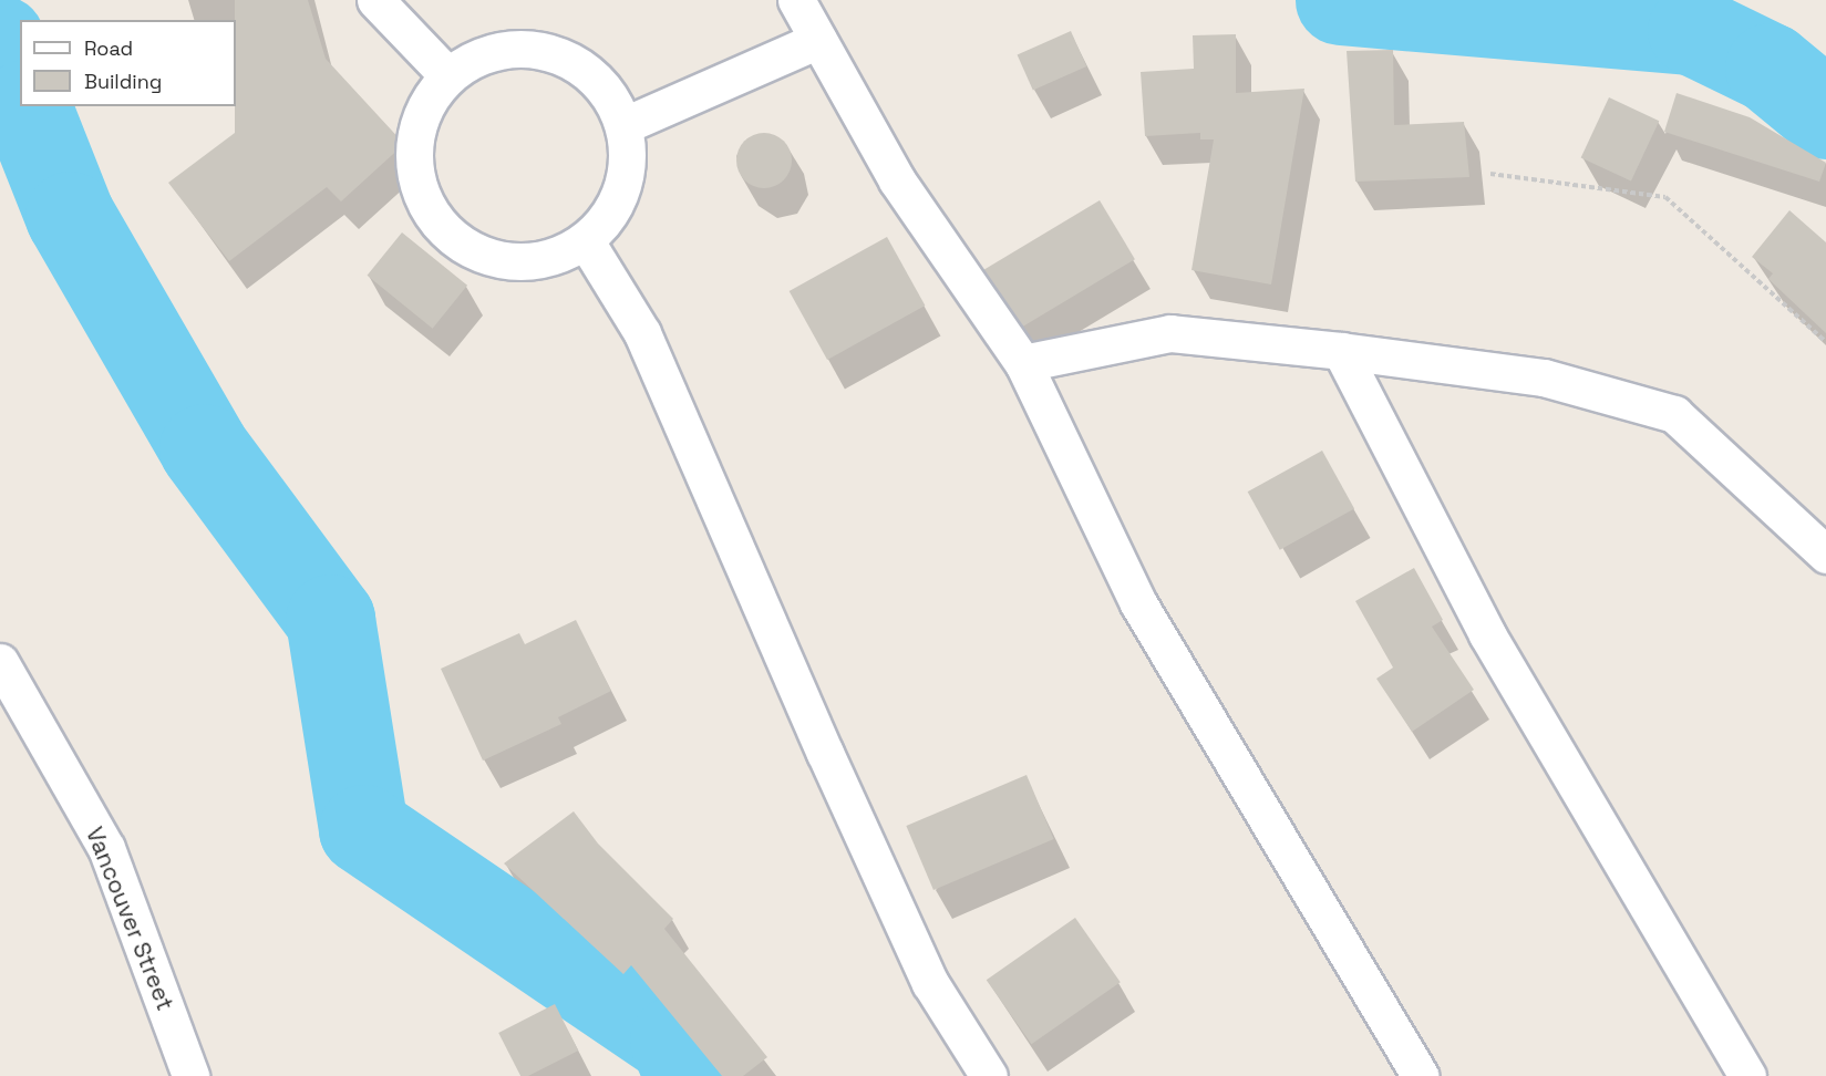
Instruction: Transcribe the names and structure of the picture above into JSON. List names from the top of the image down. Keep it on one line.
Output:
{"streets":{"street":["Vancouver Street"]},"legend":["Road","Building"]}
